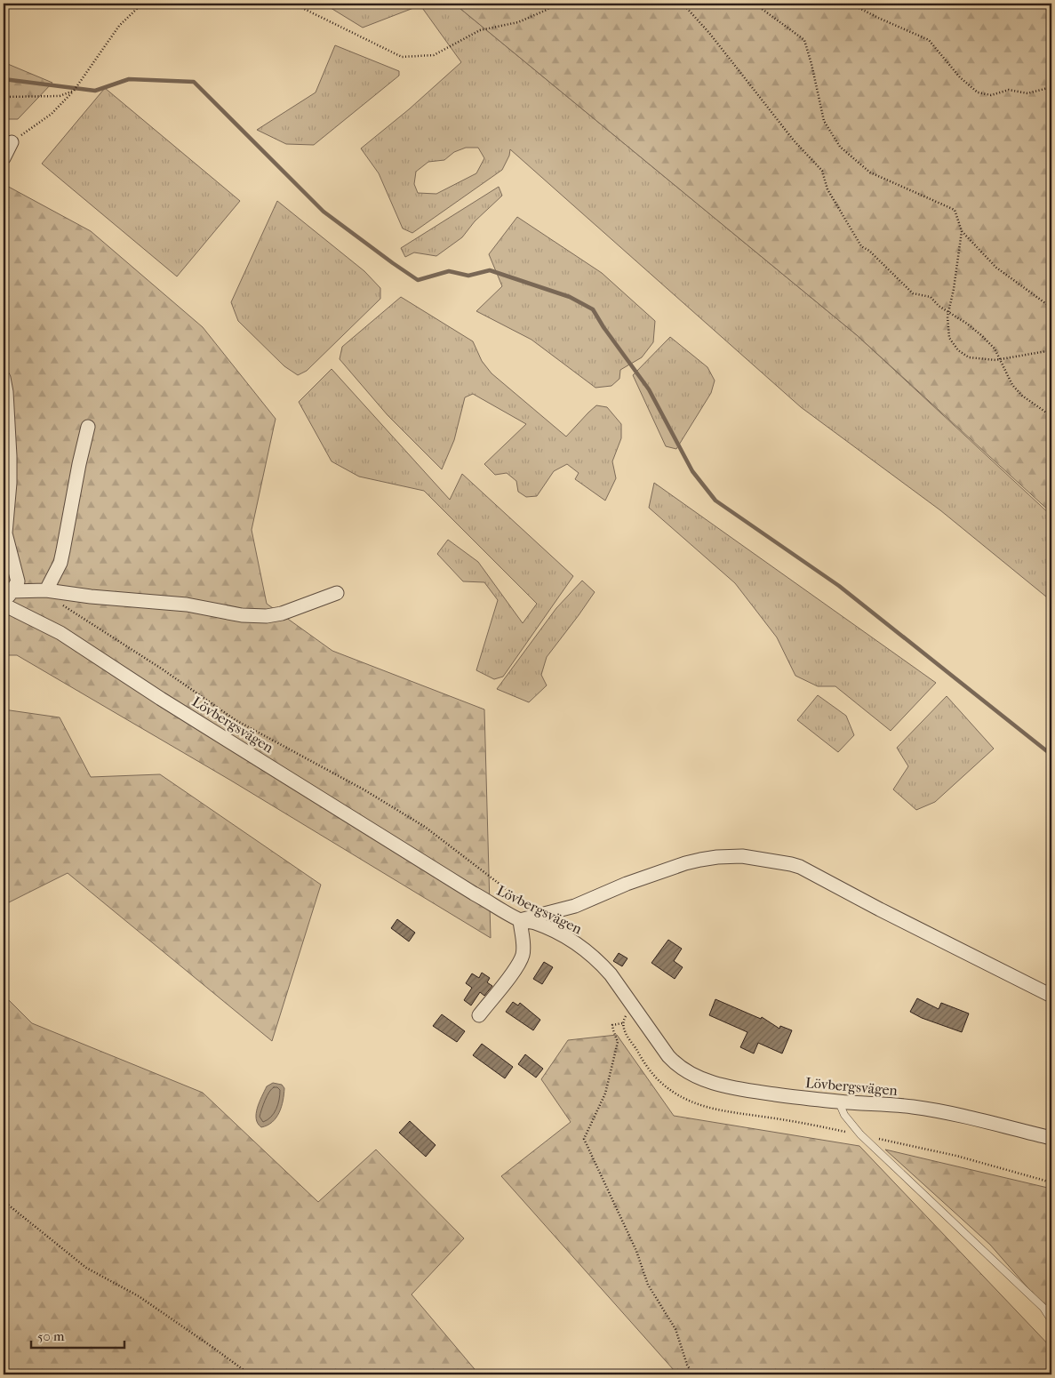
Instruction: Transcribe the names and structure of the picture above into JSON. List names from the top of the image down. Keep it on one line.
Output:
{"streets":{"street":["Lövbergsvägen"]},"scale_bar":"50 m"}
